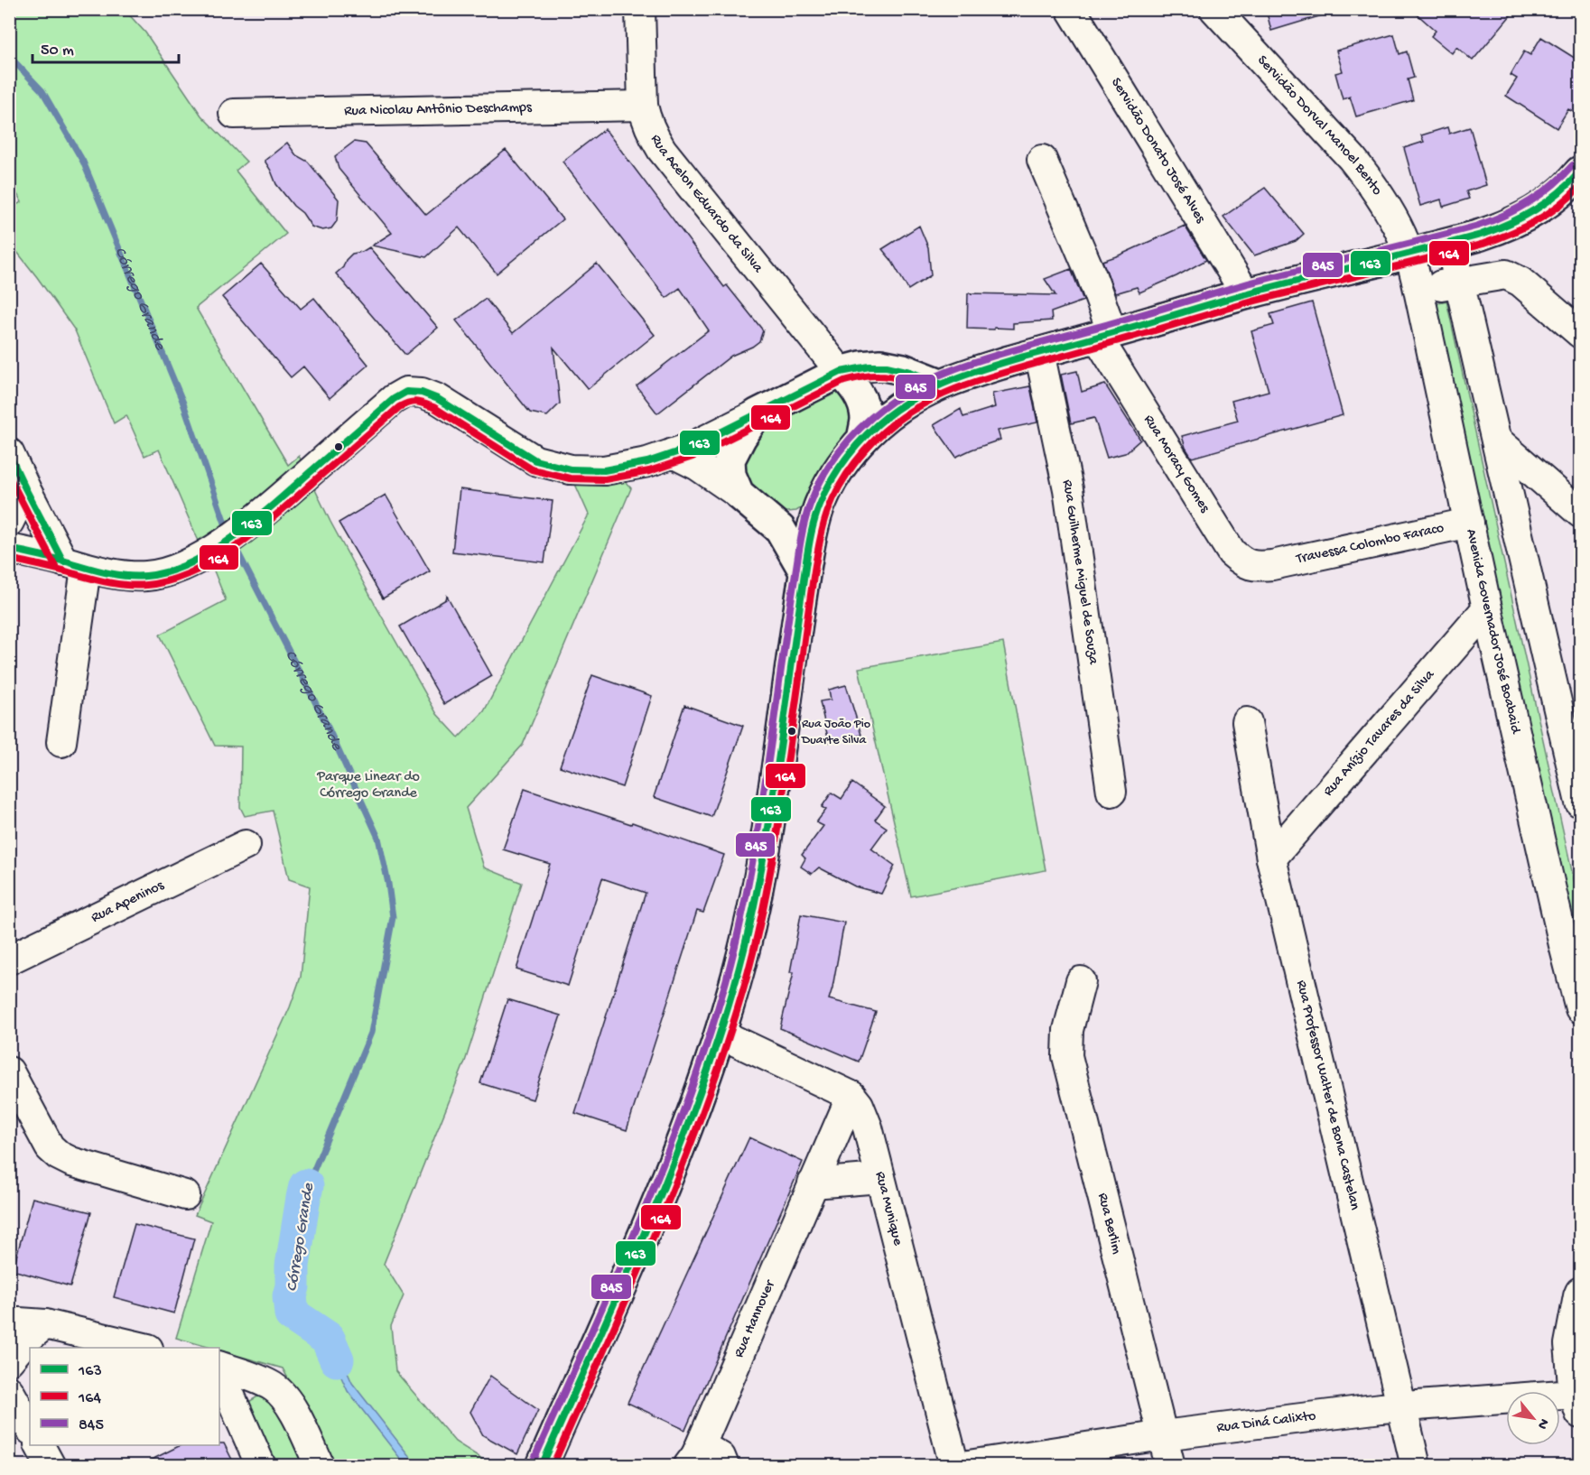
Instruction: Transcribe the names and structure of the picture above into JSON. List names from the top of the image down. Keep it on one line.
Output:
{"streets":{"street":["Rua Nicolau Antônio Deschamps","Servidão Dorval Manoel Bento","Servidão Donato José Alves","Rua Acelon Eduardo da Silva","Rua Moracy Gomes","Travessa Colombo Faraco","Rua Guilherme Miguel de Souza","Avenida Governador José Boabaid","Rua Anízio Tavares da Silva","Rua Apeninos","Rua Professor Walter de Bona Castelan","Rua Munique","Rua Berlim","Rua Hannover","Rua Diná Calixto"]},"crossings":[["Rua Nicolau Antônio Deschamps","Rua Acelon Eduardo da Silva"],["Servidão Dorval Manoel Bento","Avenida Governador José Boabaid"],["Rua Moracy Gomes","Travessa Colombo Faraco"],["Travessa Colombo Faraco","Avenida Governador José Boabaid"],["Avenida Governador José Boabaid","Rua Anízio Tavares da Silva"],["Rua Anízio Tavares da Silva","Rua Professor Walter de Bona Castelan"],["Rua Professor Walter de Bona Castelan","Rua Diná Calixto"],["Rua Munique","Rua Hannover"],["Rua Berlim","Rua Diná Calixto"]],"water":["Córrego Grande"],"parks":["Parque Linear do Córrego Grande"],"places":["Rua João Pio Duarte Silva"],"lines":["transit line 845","transit line 163","transit line 164"],"legend":["163","164","845"],"scale_bar":"50 m","north":"bottom right"}
